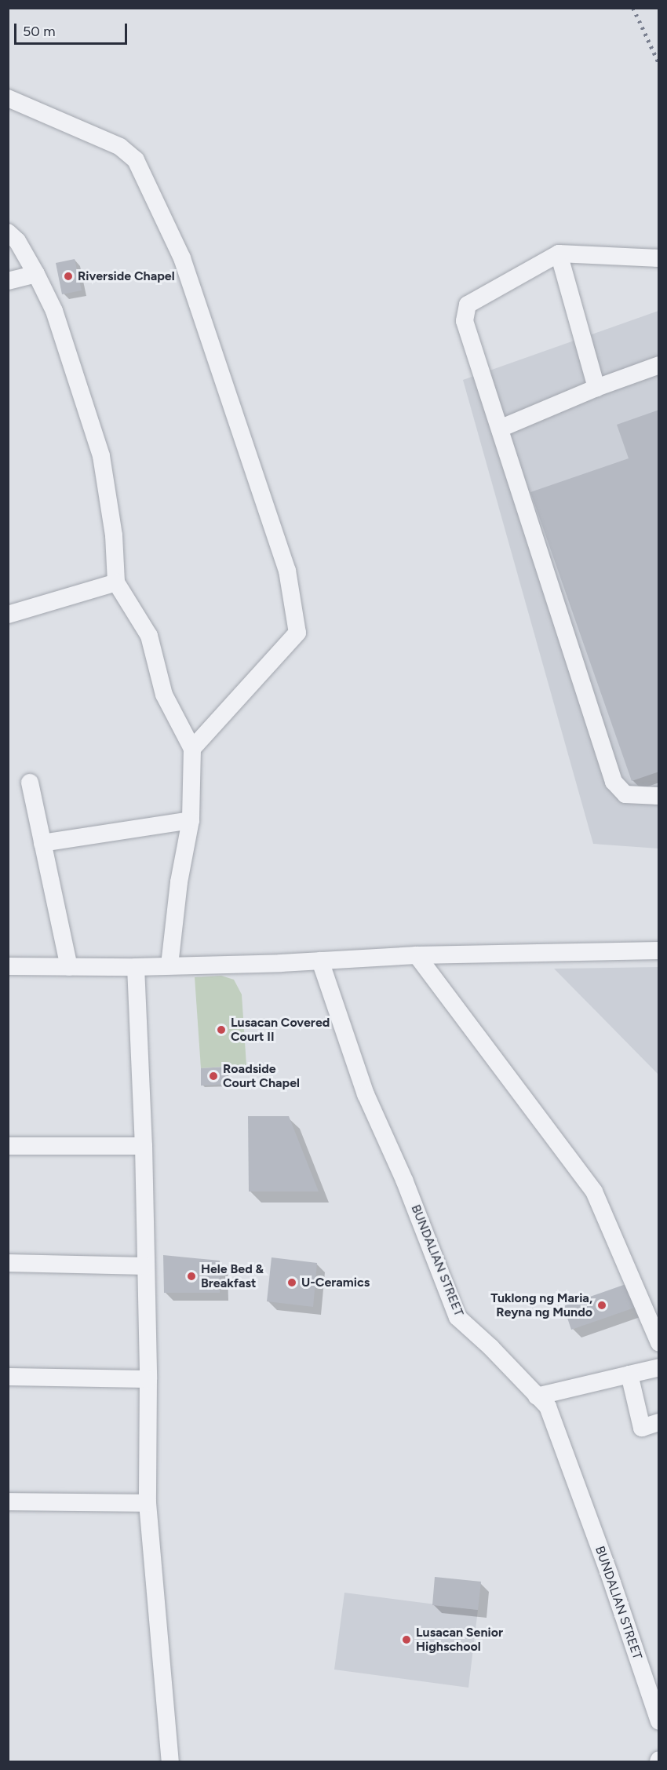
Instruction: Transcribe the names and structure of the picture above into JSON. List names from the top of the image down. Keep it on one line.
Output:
{"streets":{"street":["BUNDALIAN STREET"]},"places":["Riverside Chapel","Lusacan Covered Court II","Roadside Court Chapel","Hele Bed & Breakfast","U-Ceramics","Tuklong ng Maria, Reyna ng Mundo","Lusacan Senior Highschool"],"scale_bar":"50 m"}
